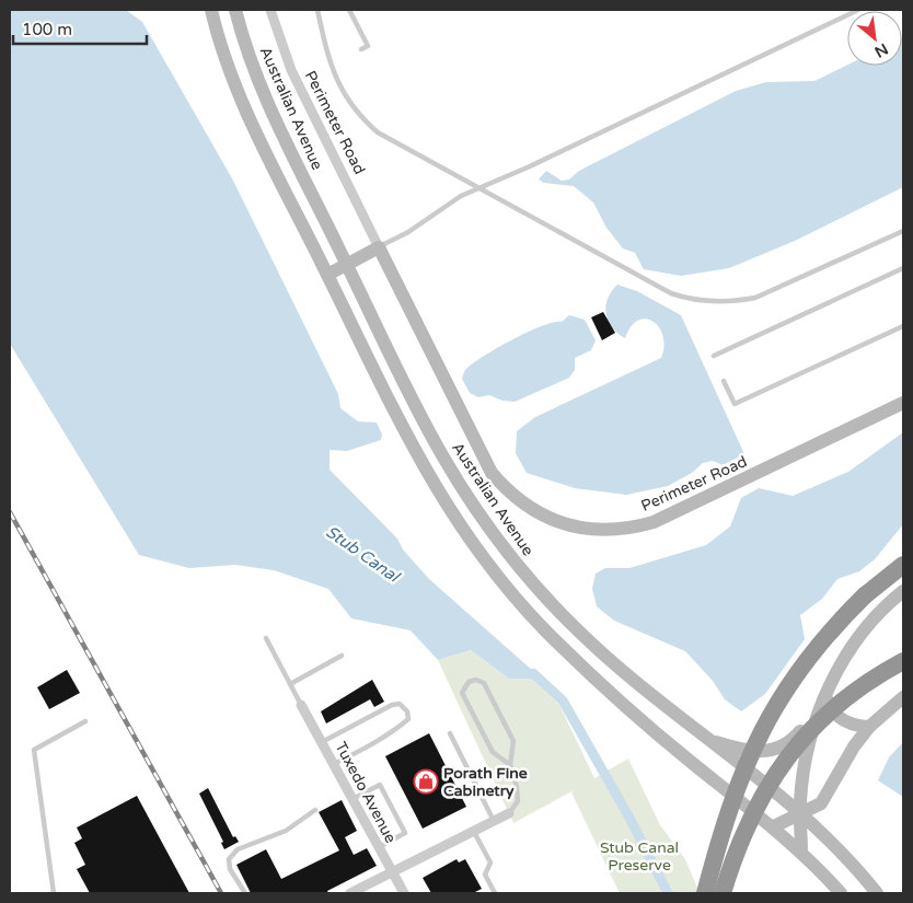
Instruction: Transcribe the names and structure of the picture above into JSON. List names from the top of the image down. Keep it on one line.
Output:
{"streets":{"main road":["Australian Avenue","Perimeter Road"],"street":["Tuxedo Avenue"]},"water":["Stub Canal"],"parks":["Stub Canal Preserve"],"places":{"shop":["Porath Fine Cabinetry"]},"scale_bar":"100 m","north":"bottom right"}
